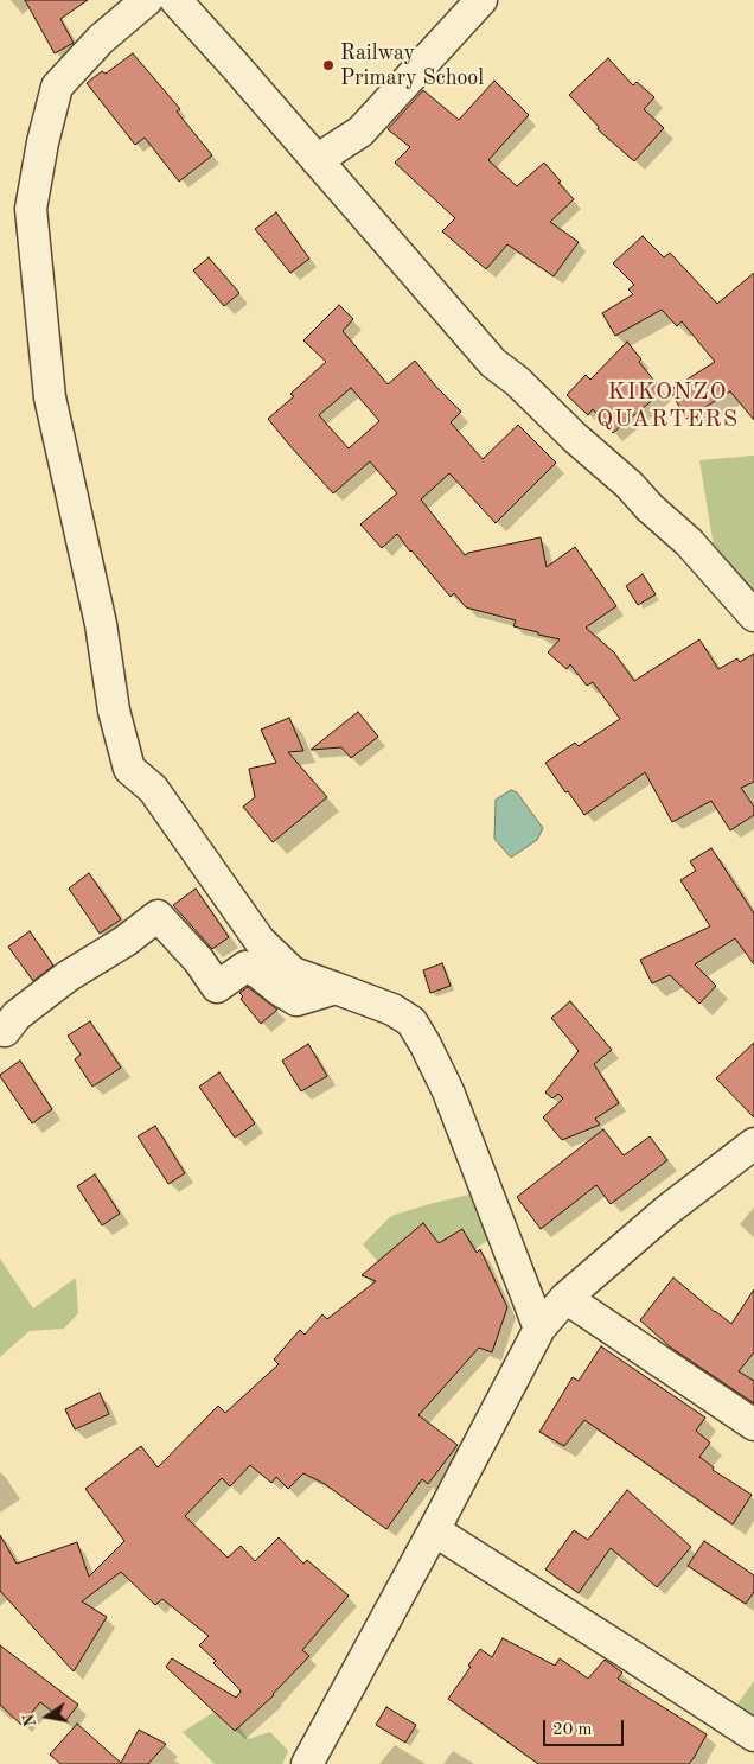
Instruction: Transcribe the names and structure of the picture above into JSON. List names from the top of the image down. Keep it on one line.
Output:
{"districts":["KIKONZO QUARTERS"],"places":["Railway Primary School"],"scale_bar":"20 m","north":"left"}
